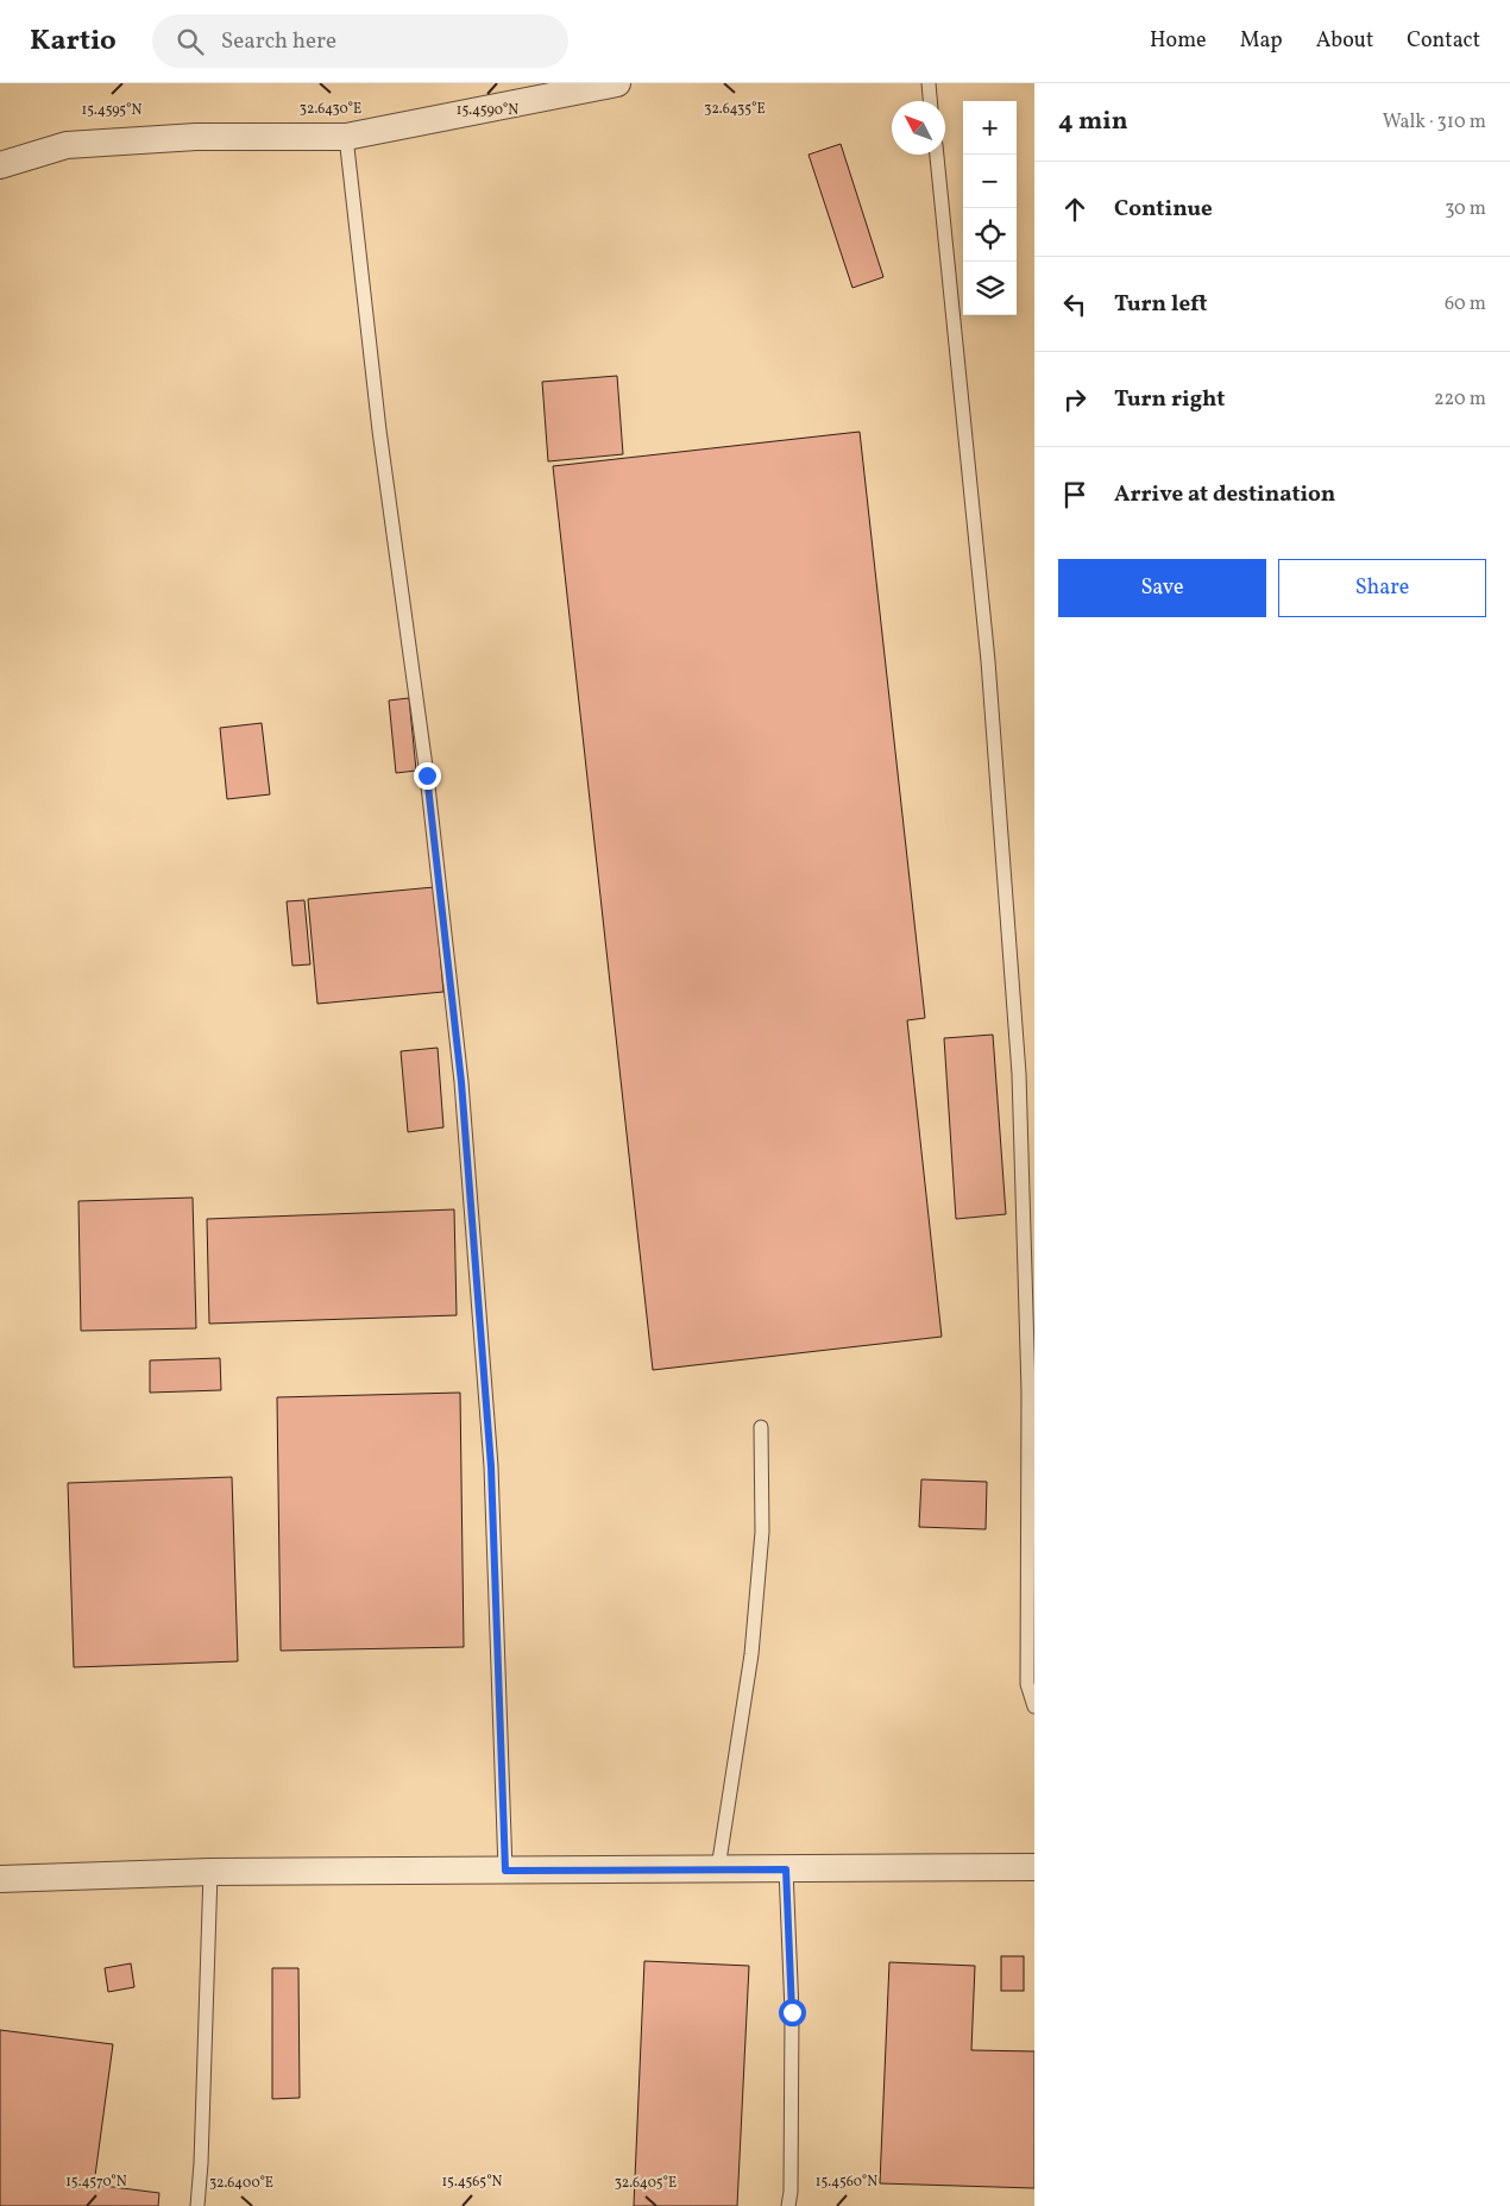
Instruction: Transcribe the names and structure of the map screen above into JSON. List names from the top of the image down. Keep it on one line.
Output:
{"north":"top left","page":{"header":"Kartio","search":"Search here","nav":["Home","Map","About","Contact"],"heading":["4 min","Walk · 310 m"],"map_buttons":["+","−"],"list":[["Continue","30 m"],["Turn left","60 m"],["Turn right","220 m"],"Arrive at destination"],"buttons":["Save","Share"]},"coordinates":["32.6430°E","32.6435°E","15.4595°N","15.4590°N","15.4570°N","15.4565°N","15.4560°N","32.6400°E","32.6405°E"]}
